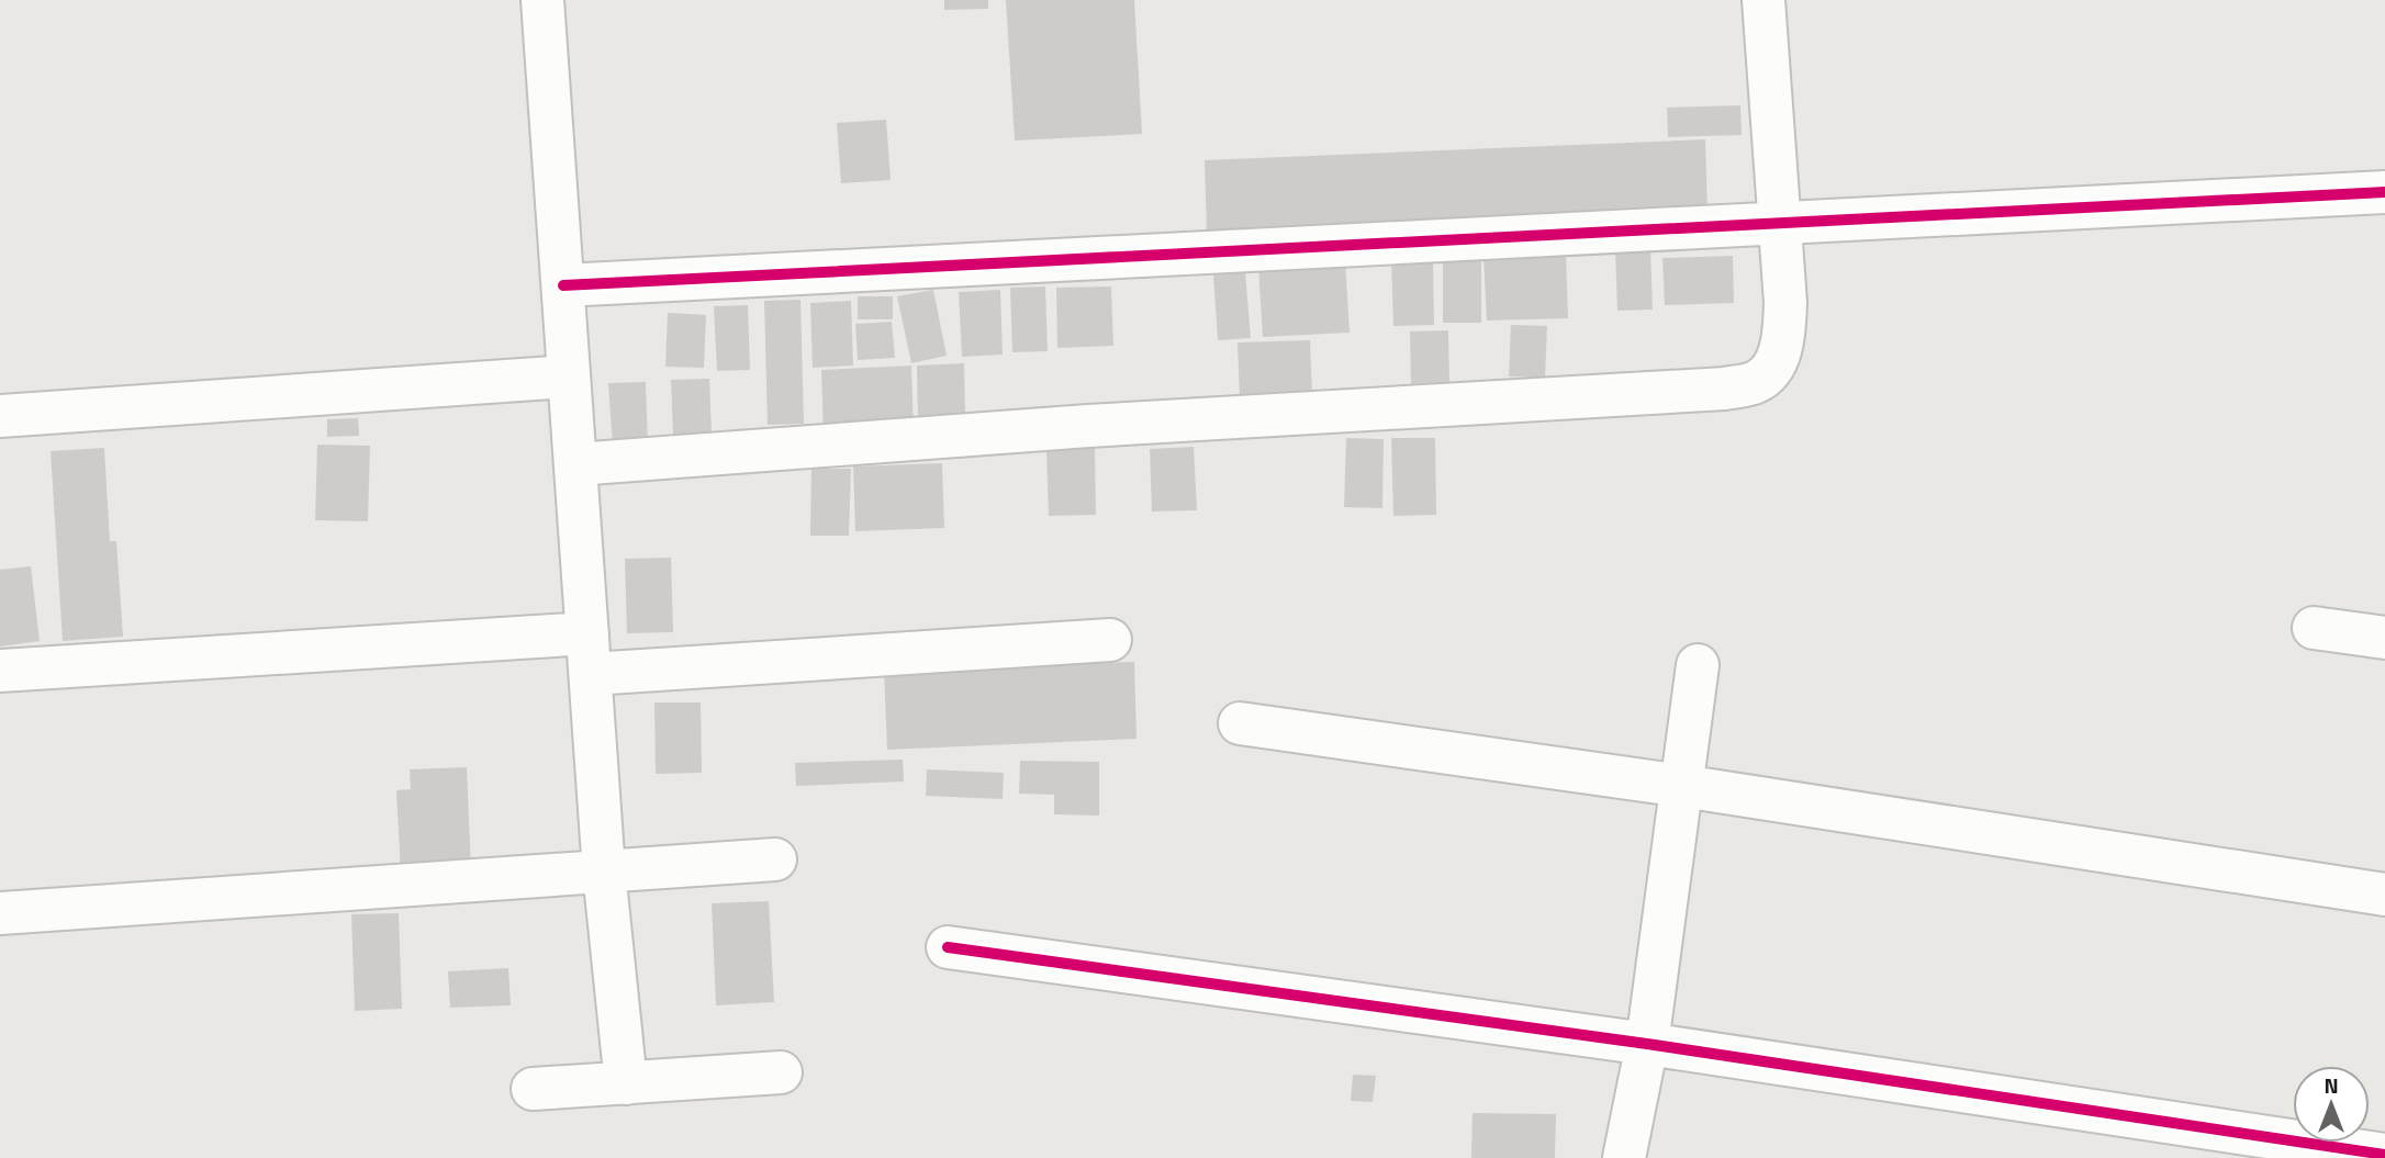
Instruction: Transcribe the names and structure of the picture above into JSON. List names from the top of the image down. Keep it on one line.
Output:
{"north":"top"}
